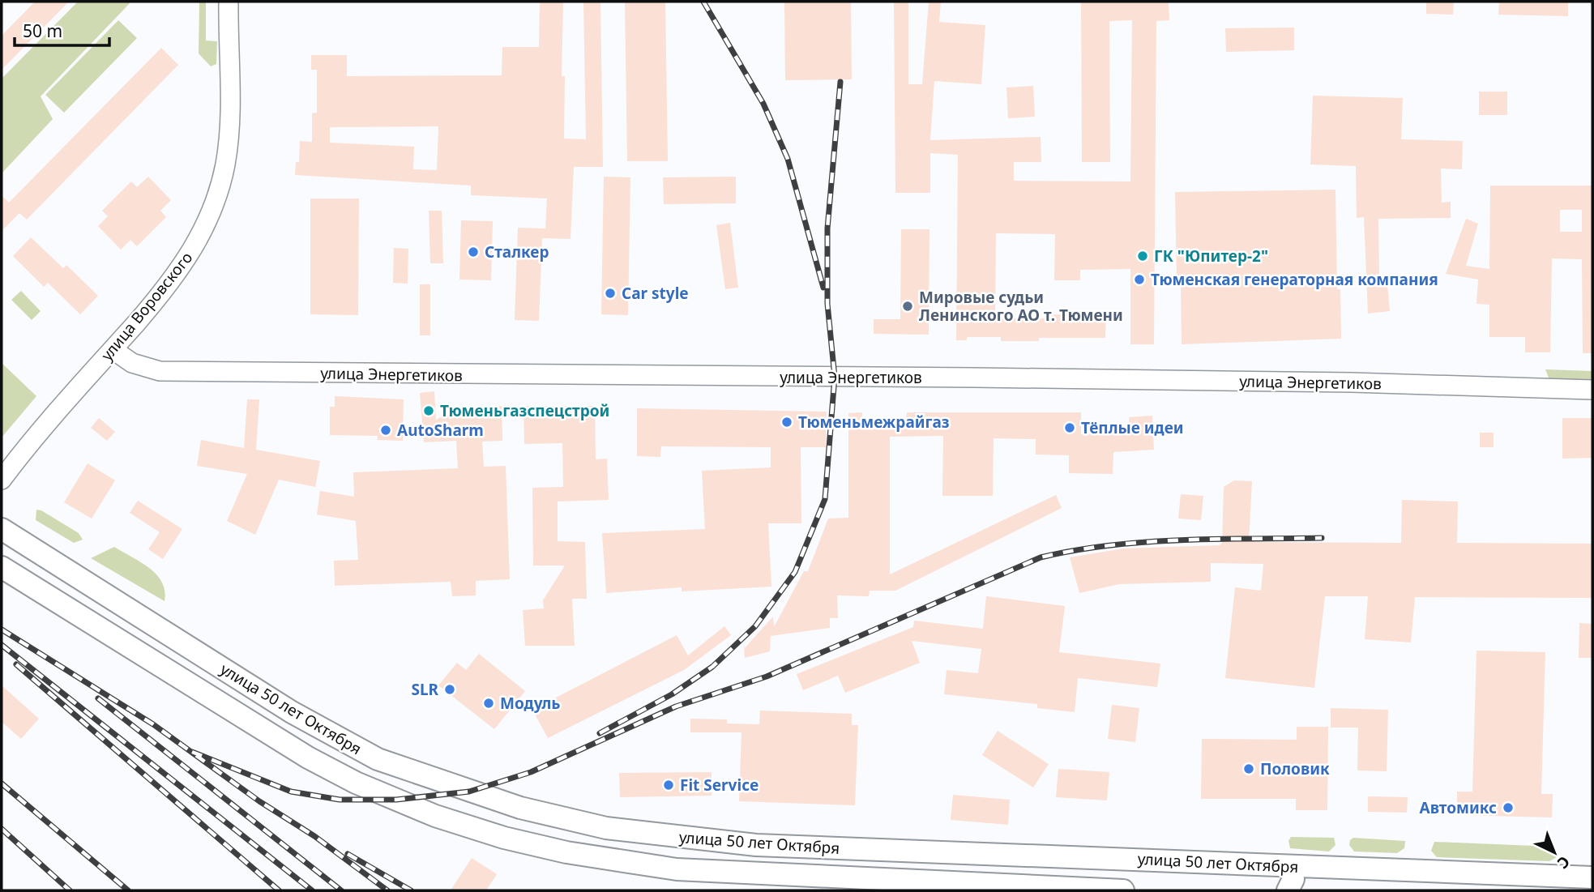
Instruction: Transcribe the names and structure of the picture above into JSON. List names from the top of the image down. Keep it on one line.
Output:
{"streets":{"main road":["улица 50 лет Октября"],"street":["улица Воровского","улица Энергетиков"]},"crossings":[["улица Воровского","улица Энергетиков"]],"places":["Сталкер","ГК \"Юпитер-2\"","Тюменская генераторная компания","Car style","Мировые судьи Ленинского АО т. Тюмени","Тюменьгазспецстрой","Тюменьмежрайгаз","Тёплые идеи","AutoSharm","SLR","Модуль","Половик","Fit Service","Автомикс"],"scale_bar":"50 m","north":"bottom right"}
